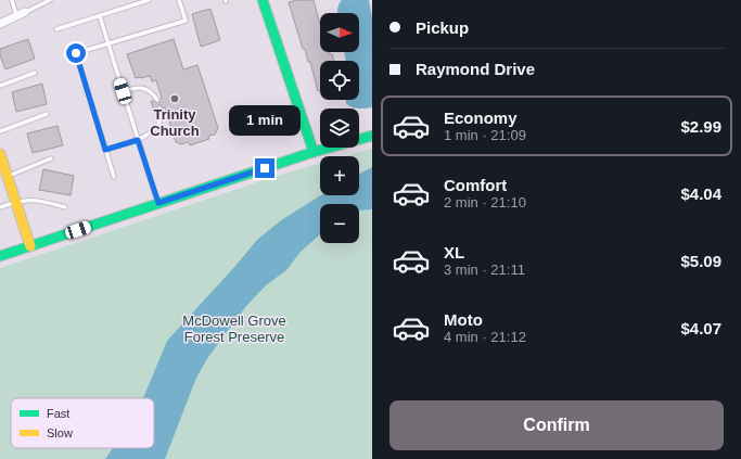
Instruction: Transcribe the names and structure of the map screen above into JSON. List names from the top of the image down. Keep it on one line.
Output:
{"parks":["McDowell Grove Forest Preserve"],"places":["Trinity Church"],"legend":["Fast","Slow"],"north":"right","page":{"banner":["Pickup","Raymond Drive"],"map_buttons":["+","−"],"list":[{"name":"Economy","note":"1 min · 21:09","value":"$2.99"},{"name":"Comfort","note":"2 min · 21:10","value":"$4.04"},{"name":"XL","note":"3 min · 21:11","value":"$5.09"},{"name":"Moto","note":"4 min · 21:12","value":"$4.07"}],"bubble":"1 min","buttons":"Confirm"}}
